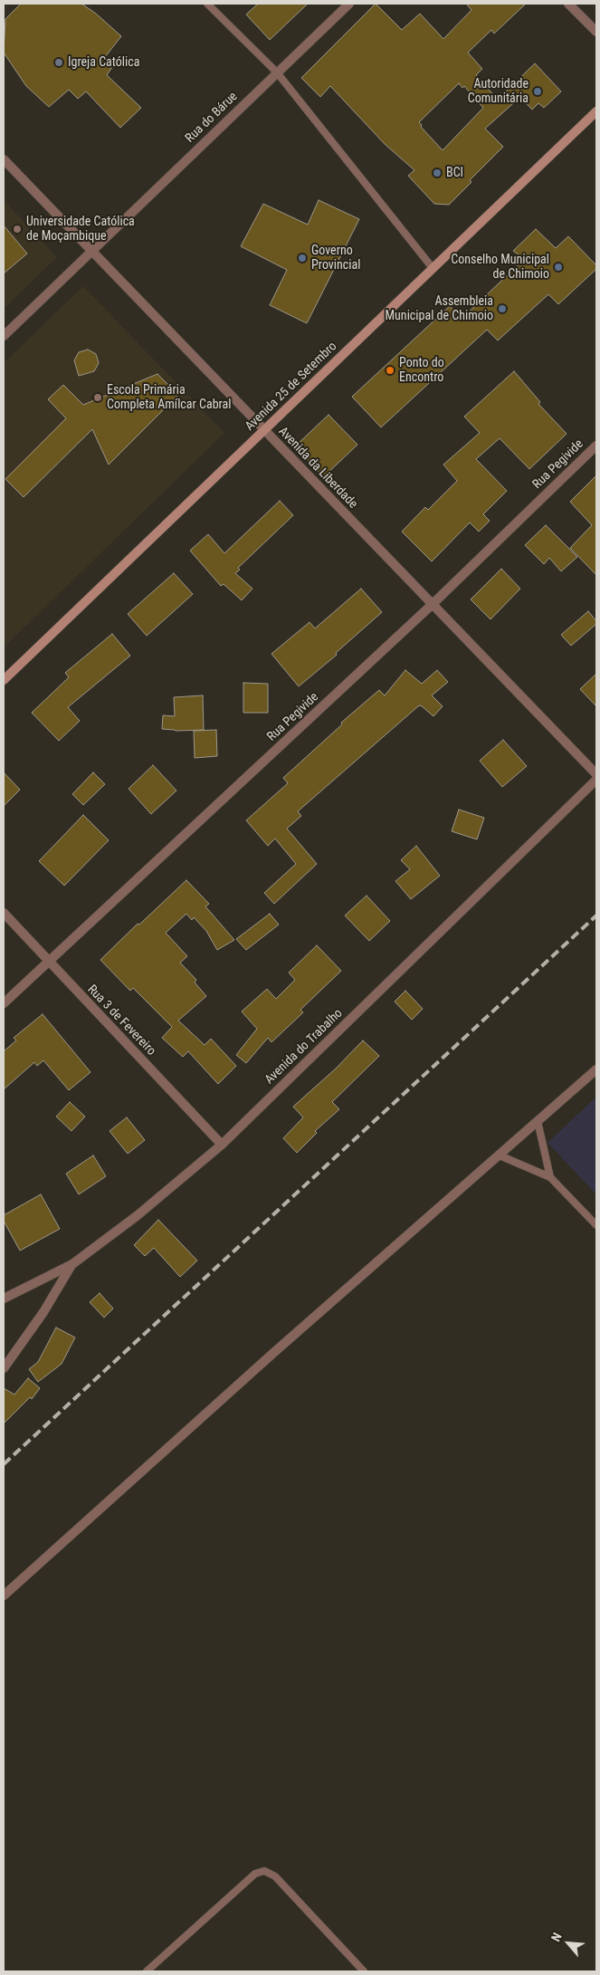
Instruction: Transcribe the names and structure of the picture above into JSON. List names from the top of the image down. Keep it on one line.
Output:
{"streets":{"street":["Rua do Bárue","Avenida 25 de Setembro","Rua Pegivide","Avenida da Liberdade","Rua 3 de Fevereiro","Avenida do Trabalho"]},"crossings":[["Rua do Bárue","Avenida da Liberdade"],["Avenida 25 de Setembro","Avenida da Liberdade"],["Rua Pegivide","Avenida da Liberdade"],["Rua Pegivide","Rua 3 de Fevereiro"],["Rua 3 de Fevereiro","Avenida do Trabalho"]],"places":["Igreja Católica","Autoridade Comunitária","BCI","Universidade Católica de Moçambique","Governo Provincial","Conselho Municipal de Chimoio","Assembleia Municipal de Chimoio","Ponto do Encontro","Escola Primária Completa Amílcar Cabral"],"north":"top left"}
